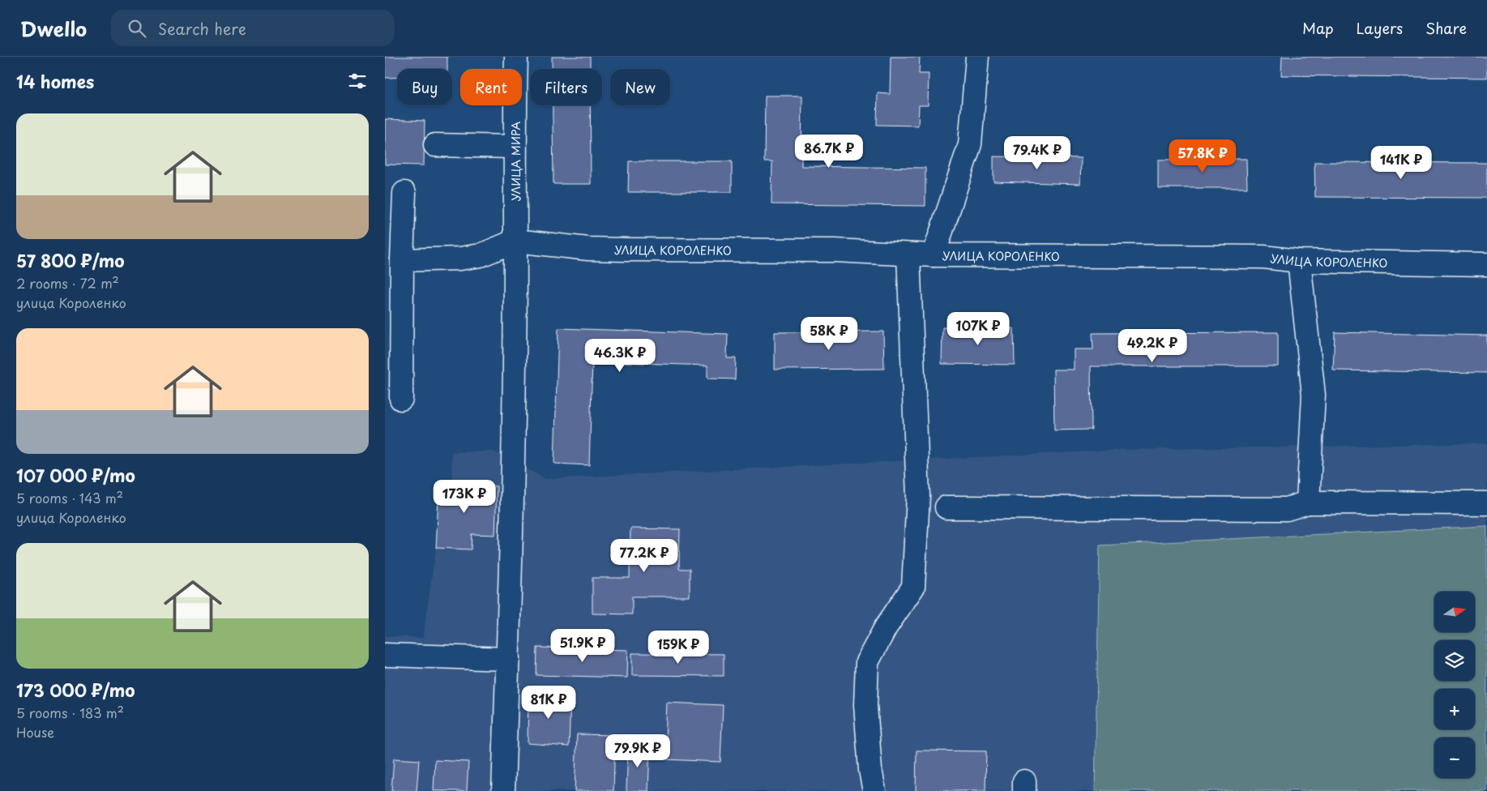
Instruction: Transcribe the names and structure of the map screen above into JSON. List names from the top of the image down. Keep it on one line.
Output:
{"streets":{"street":["УЛИЦА МИРА","УЛИЦА КОРОЛЕНКО"]},"crossings":[["УЛИЦА МИРА","УЛИЦА КОРОЛЕНКО"]],"north":"right","page":{"header":"Dwello","search":"Search here","nav":["Map","Layers","Share"],"heading":"14 homes","chip":["Buy","Rent","Filters","New"],"list":[{"name":"57 800 ₽/mo","note":"2 rooms · 72 m² · улица Короленко"},{"name":"107 000 ₽/mo","note":"5 rooms · 143 m² · улица Короленко"},{"name":"173 000 ₽/mo","note":"5 rooms · 183 m² · House"}],"price":["86.7K ₽","79.4K ₽","57.8K ₽","141K ₽","107K ₽","58K ₽","49.2K ₽","46.3K ₽","173K ₽","77.2K ₽","51.9K ₽","159K ₽","81K ₽","79.9K ₽"],"map_buttons":["+","−"]}}
